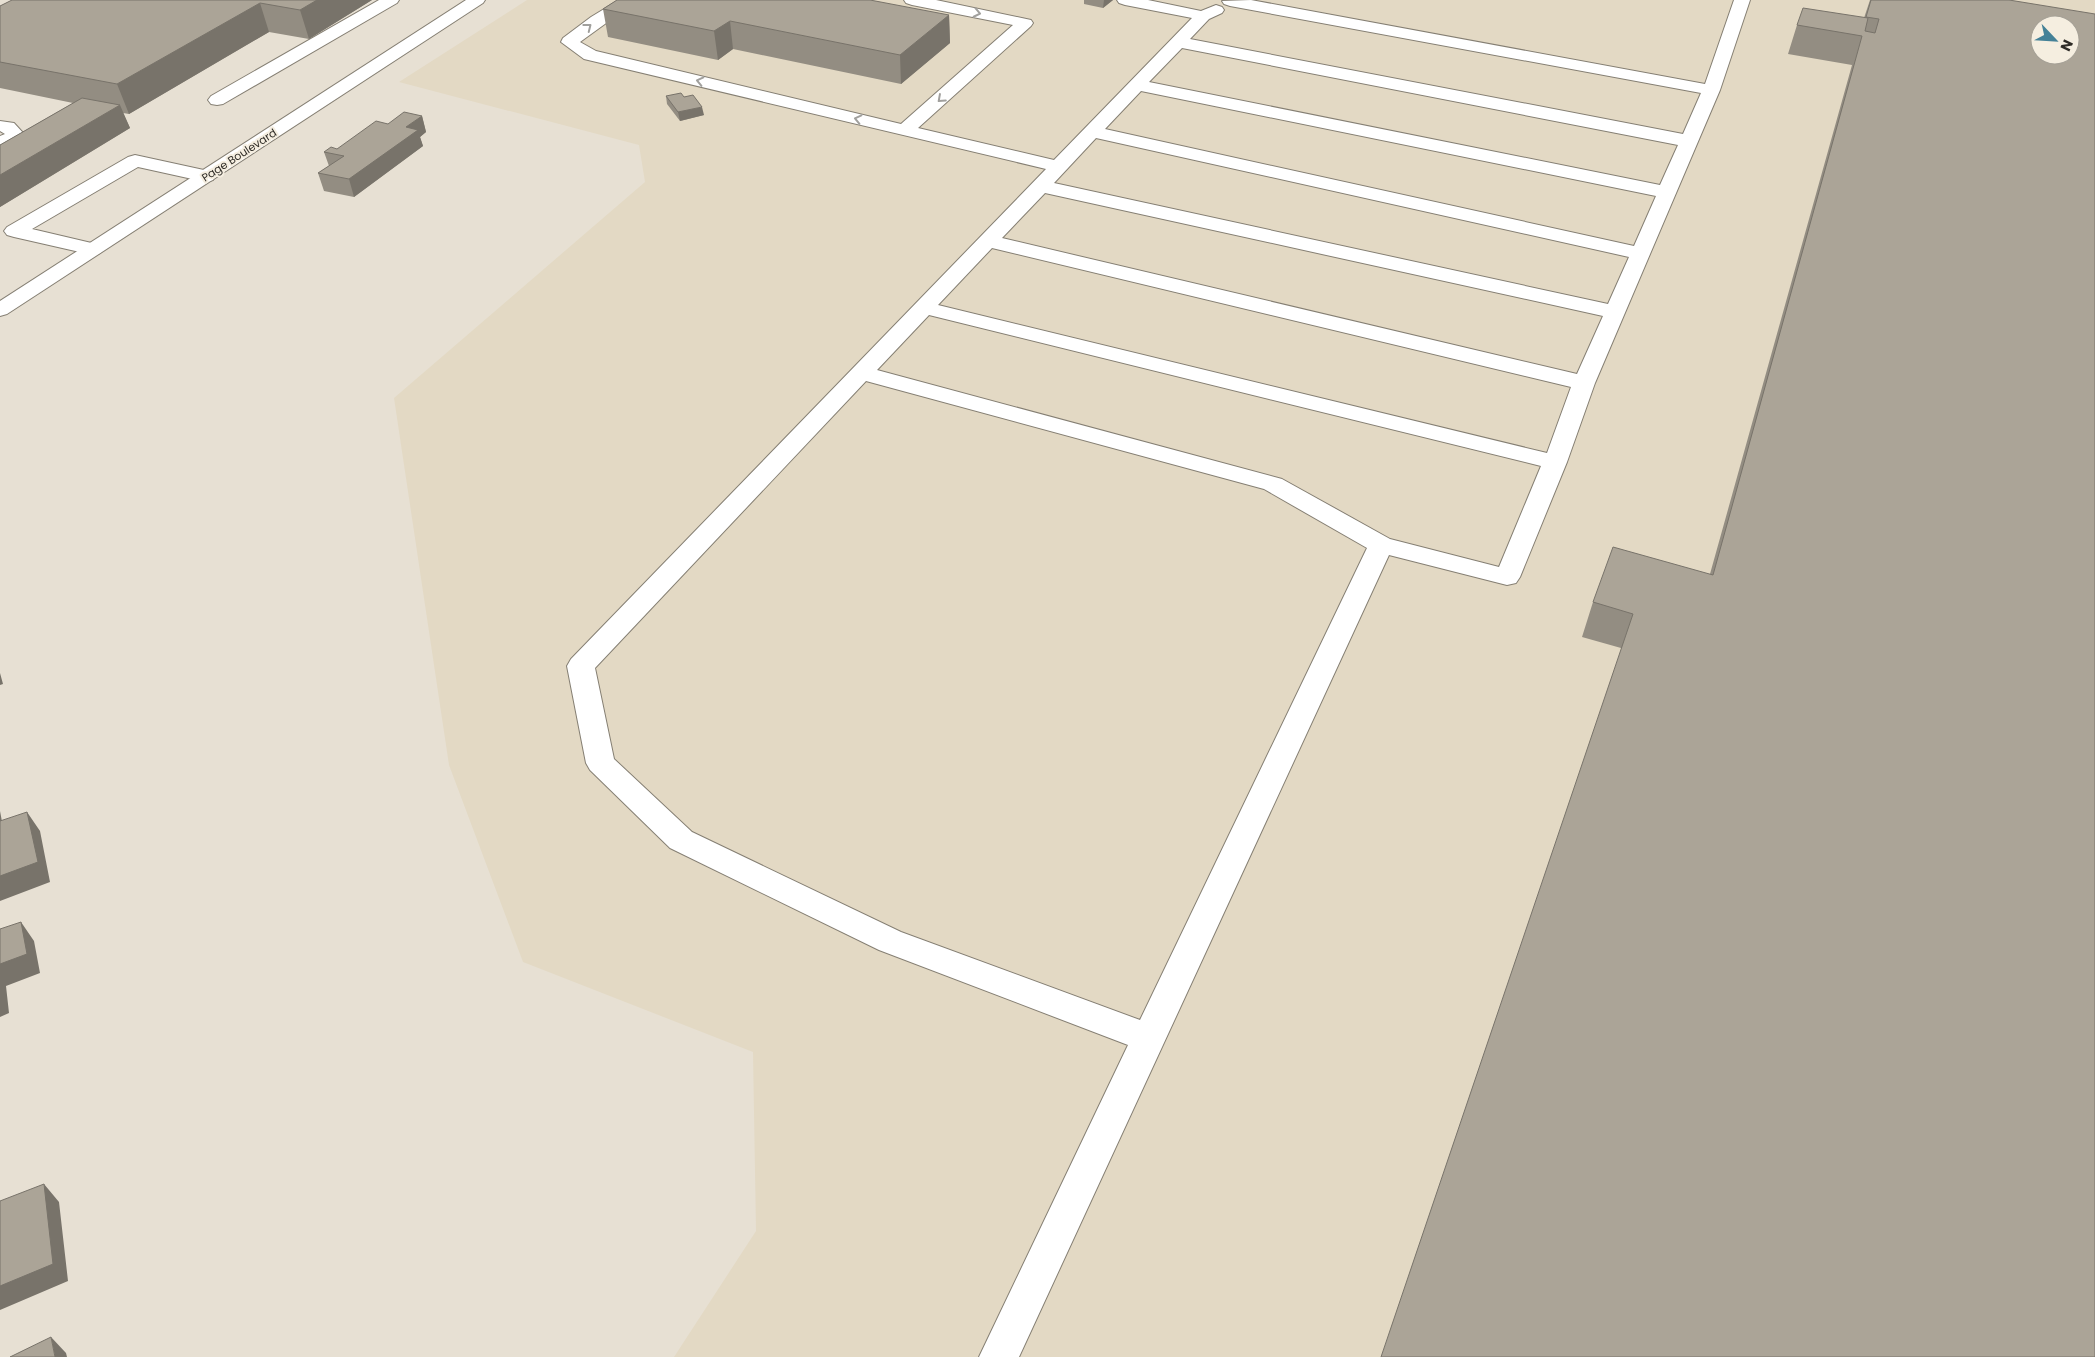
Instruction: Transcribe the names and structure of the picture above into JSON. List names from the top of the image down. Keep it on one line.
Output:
{"streets":{"main road":["Page Boulevard"]},"north":"bottom right"}
